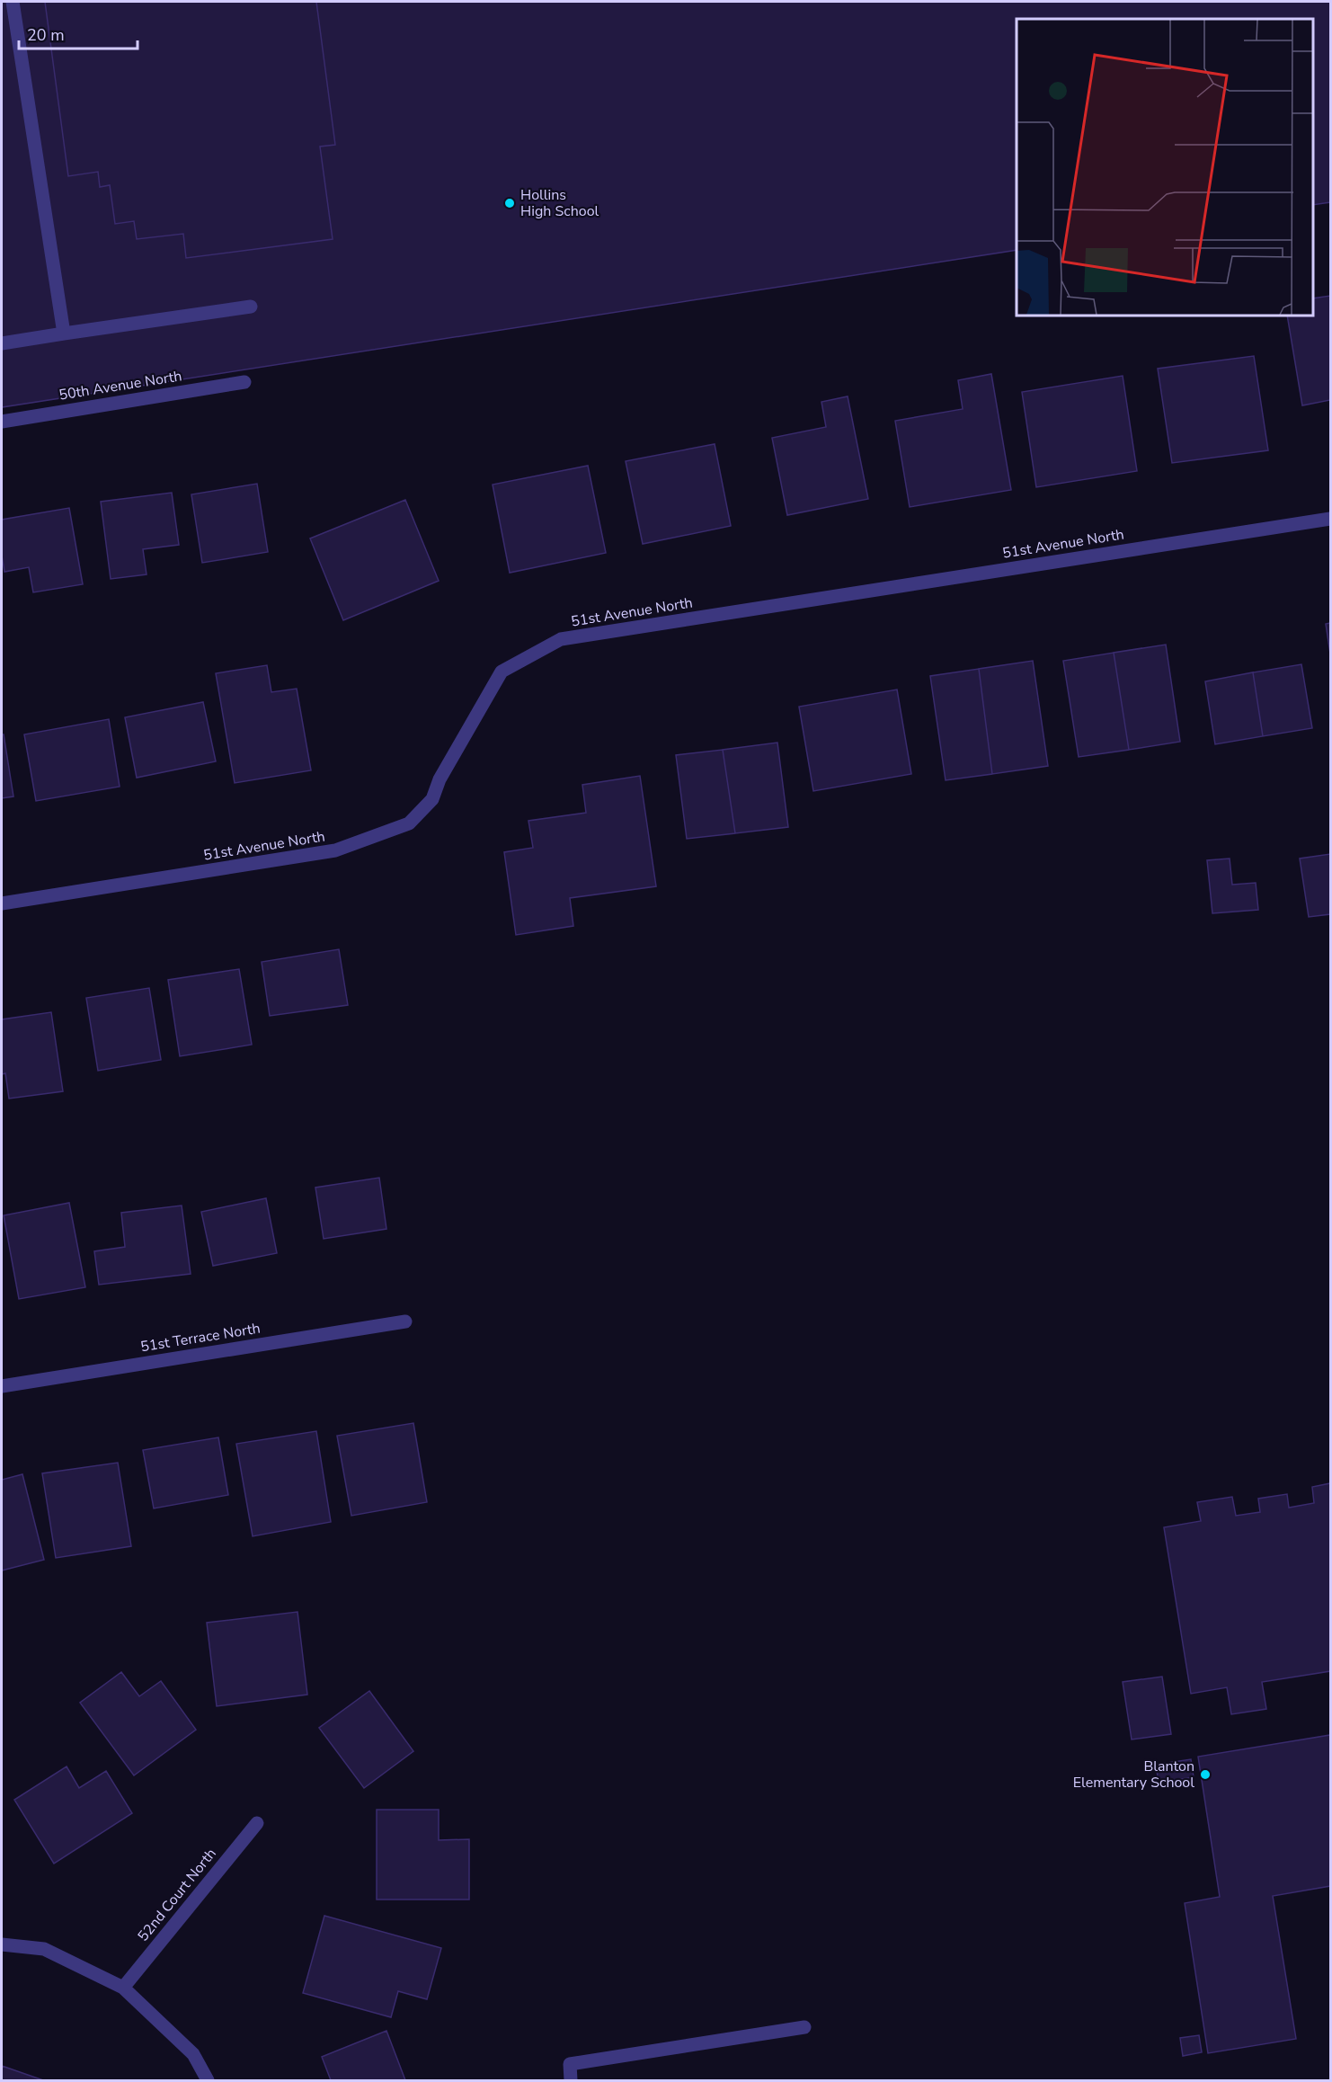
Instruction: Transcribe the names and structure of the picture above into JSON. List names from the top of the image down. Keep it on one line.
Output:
{"streets":{"street":["50th Avenue North","51st Avenue North","51st Terrace North","52nd Court North"]},"places":["Hollins High School","Blanton Elementary School"],"scale_bar":"20 m"}
